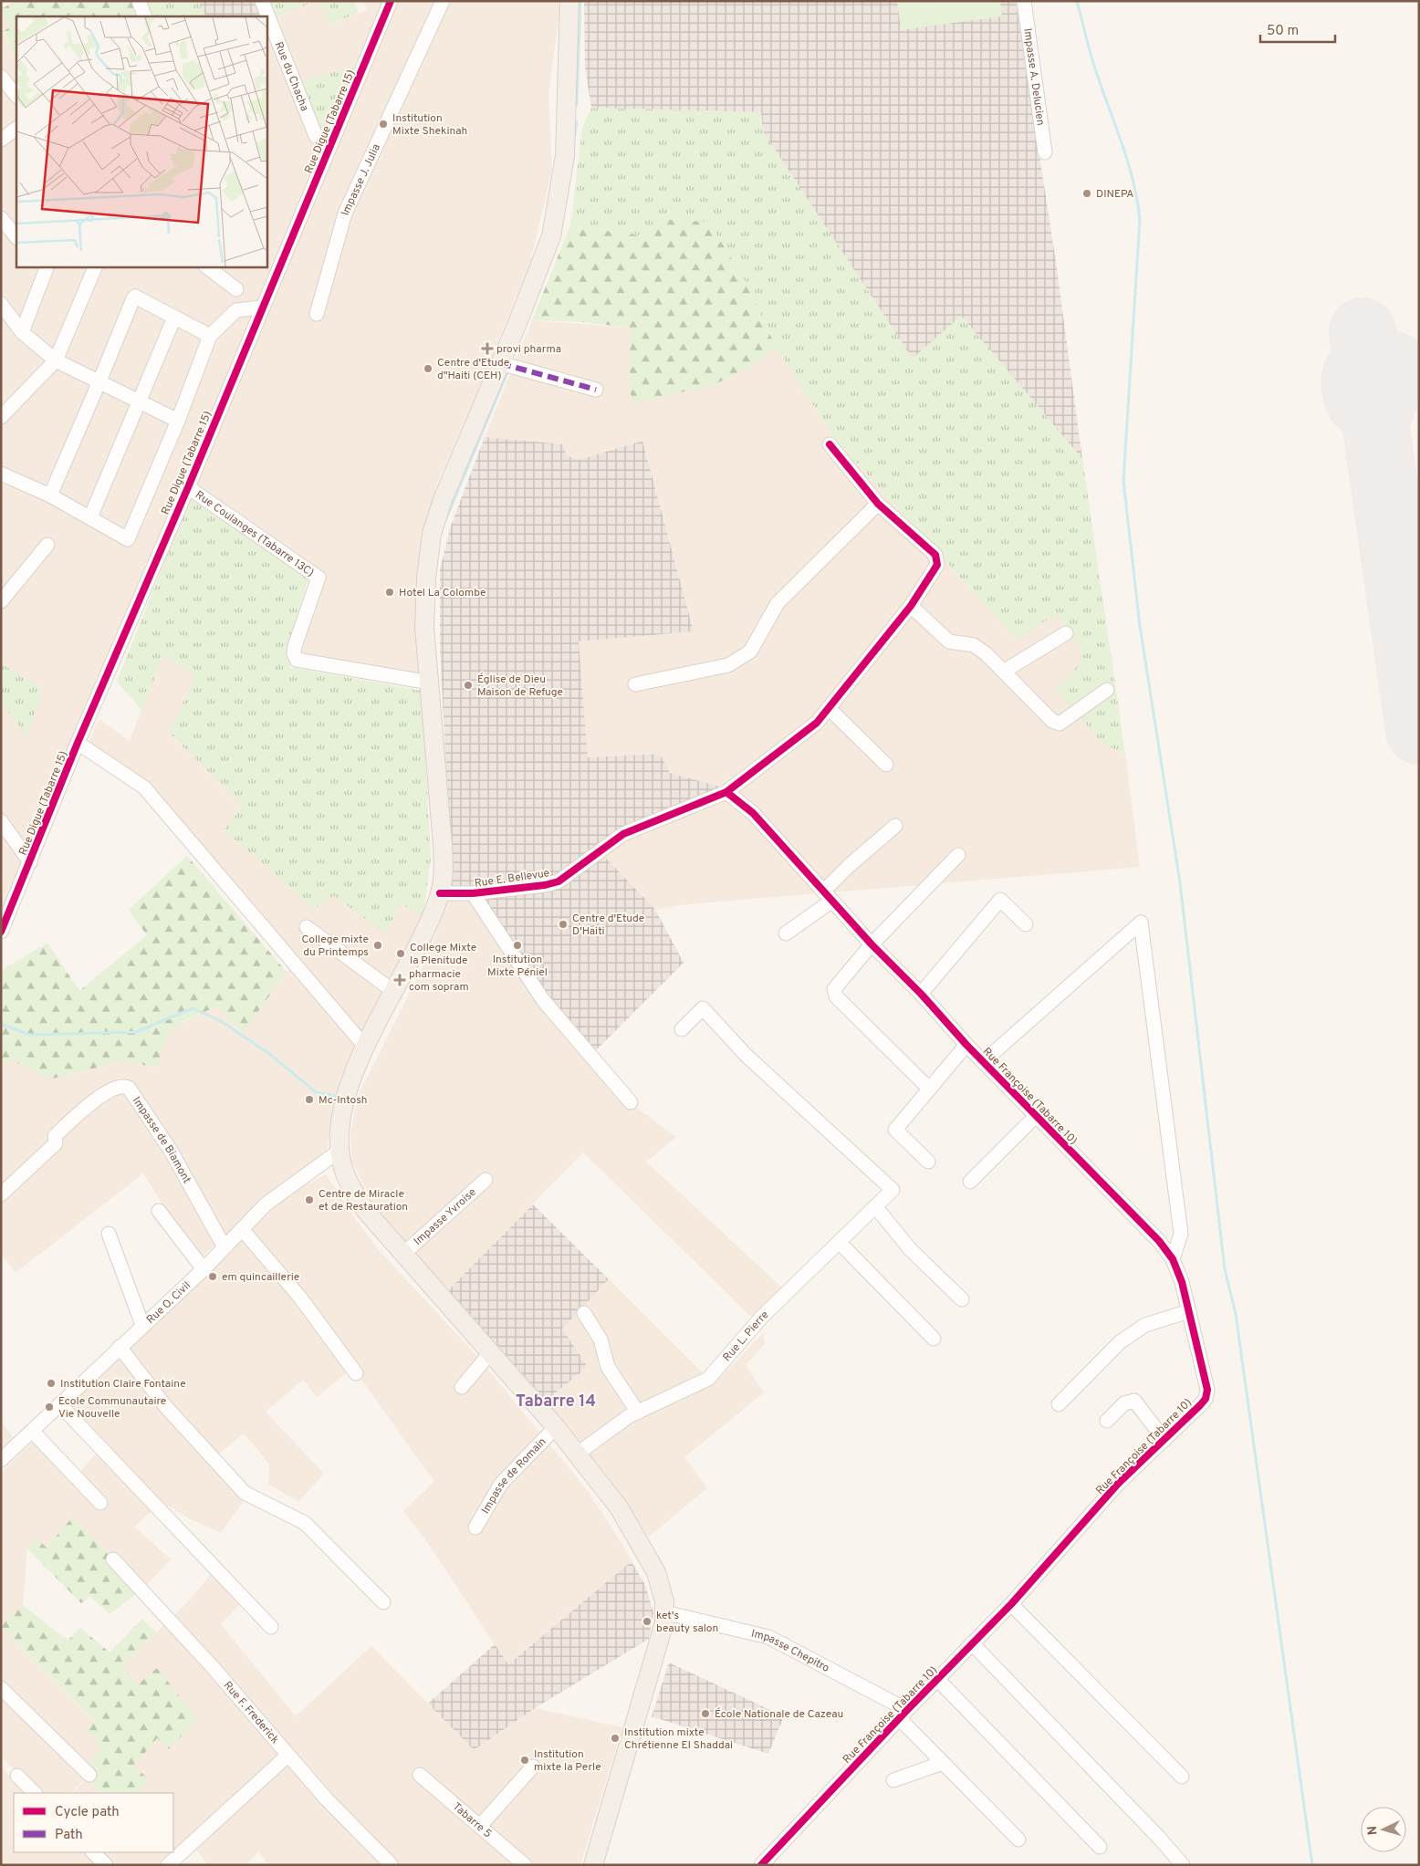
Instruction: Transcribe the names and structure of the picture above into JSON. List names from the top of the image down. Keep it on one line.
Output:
{"streets":{"street":["Rue du Chacha","Impasse A. Delucien","Rue Digue (Tabarre 15)","Impasse J. Julia","Rue Coulanges (Tabarre 13C)","Rue E. Bellevue","Rue Françoise (Tabarre 10)","Impasse de Biamont","Impasse Yvroise","Rue O. Civil","Rue L. Pierre","Impasse de Romain","Impasse Chepitro","Rue F. Frederick","Tabarre 5"]},"crossings":[["Rue du Chacha","Rue Digue (Tabarre 15)"],["Rue Digue (Tabarre 15)","Rue Coulanges (Tabarre 13C)"],["Rue E. Bellevue","Rue Françoise (Tabarre 10)"],["Rue Françoise (Tabarre 10)","Impasse Chepitro"],["Impasse de Biamont","Rue O. Civil"]],"districts":["Tabarre 14"],"places":{"other":["Institution Mixte Shekinah","DINEPA","Centre d'Etude d\"Haiti (CEH)","Hotel La Colombe","Église de Dieu Maison de Refuge","Centre d'Etude D'Haiti","College mixte du Printemps","Institution Mixte Péniel","College Mixte la Plenitude","Mc-Intosh","Centre de Miracle et de Restauration","em quincaillerie","Institution Claire Fontaine","Ecole Communautaire Vie Nouvelle","ket's beauty salon","École Nationale de Cazeau","Institution mixte Chrétienne El Shaddai","Institution mixte la Perle"],"health":["provi pharma","pharmacie com sopram"]},"legend":["Cycle path","Path"],"scale_bar":"50 m","north":"left"}
